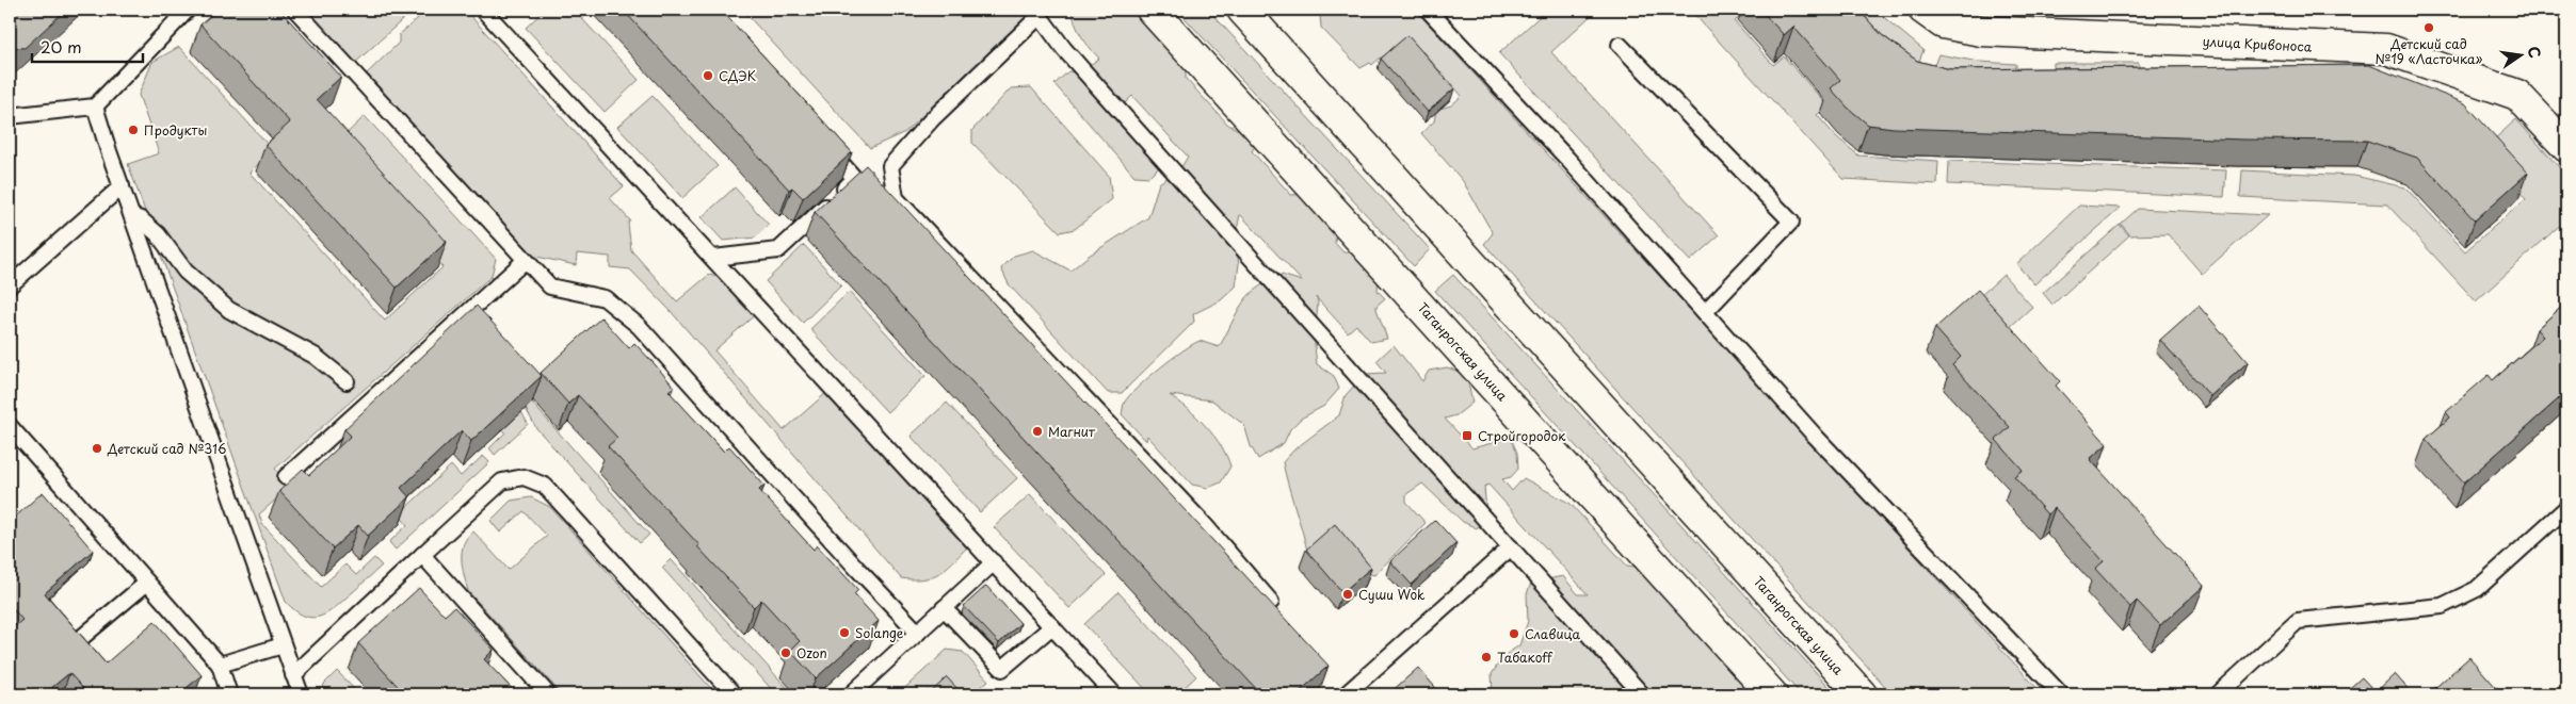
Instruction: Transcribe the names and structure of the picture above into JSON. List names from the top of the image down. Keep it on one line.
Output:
{"streets":{"main road":["улица Кривоноса","Таганрогская улица"]},"places":{"other":["Детский сад №19 «Ласточка»","СДЭК","Продукты","Магнит","Детский сад №316","Суши Wok","Solange","Славица","Ozon","Табакoff"],"transit":["Стройгородок"]},"scale_bar":"20 m","north":"right"}
